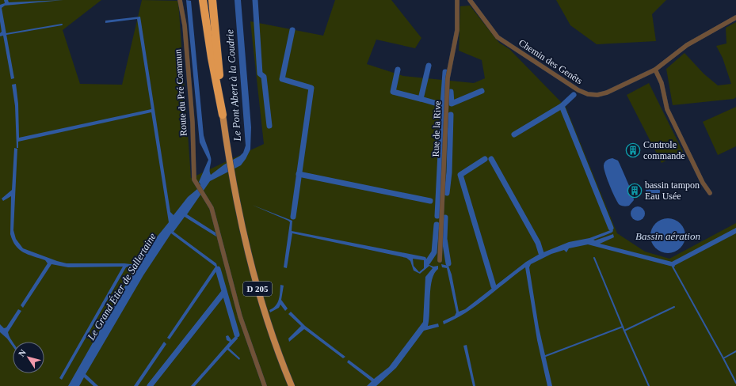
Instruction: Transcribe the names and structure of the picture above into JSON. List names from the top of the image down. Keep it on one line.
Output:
{"streets":{"highway":["D 205"],"street":["Chemin des Genêts","Route du Pré Commun","Rue de la Rive"]},"water":["Le Pont Abert à la Coudrie","Bassin aération","Le Grand Étier de Sallertaine"],"places":{"building":["Controle commande","bassin tampon Eau Usée"]},"north":"top left"}
